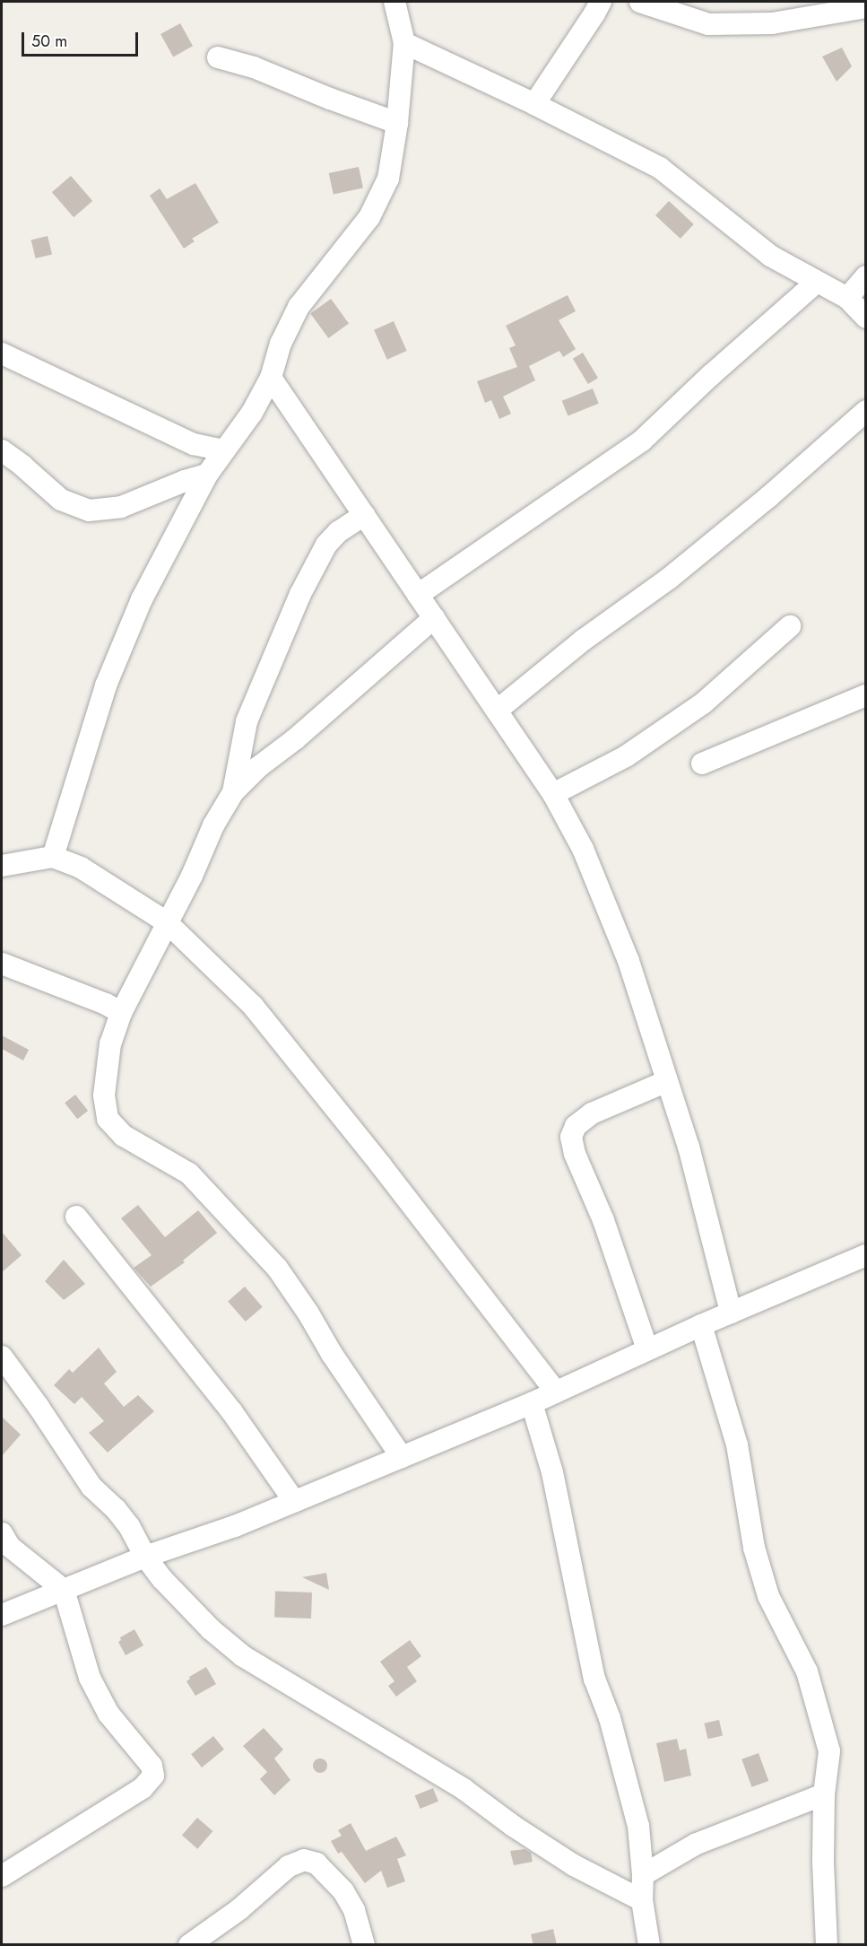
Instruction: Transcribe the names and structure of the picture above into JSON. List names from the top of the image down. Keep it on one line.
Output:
{"scale_bar":"50 m"}
